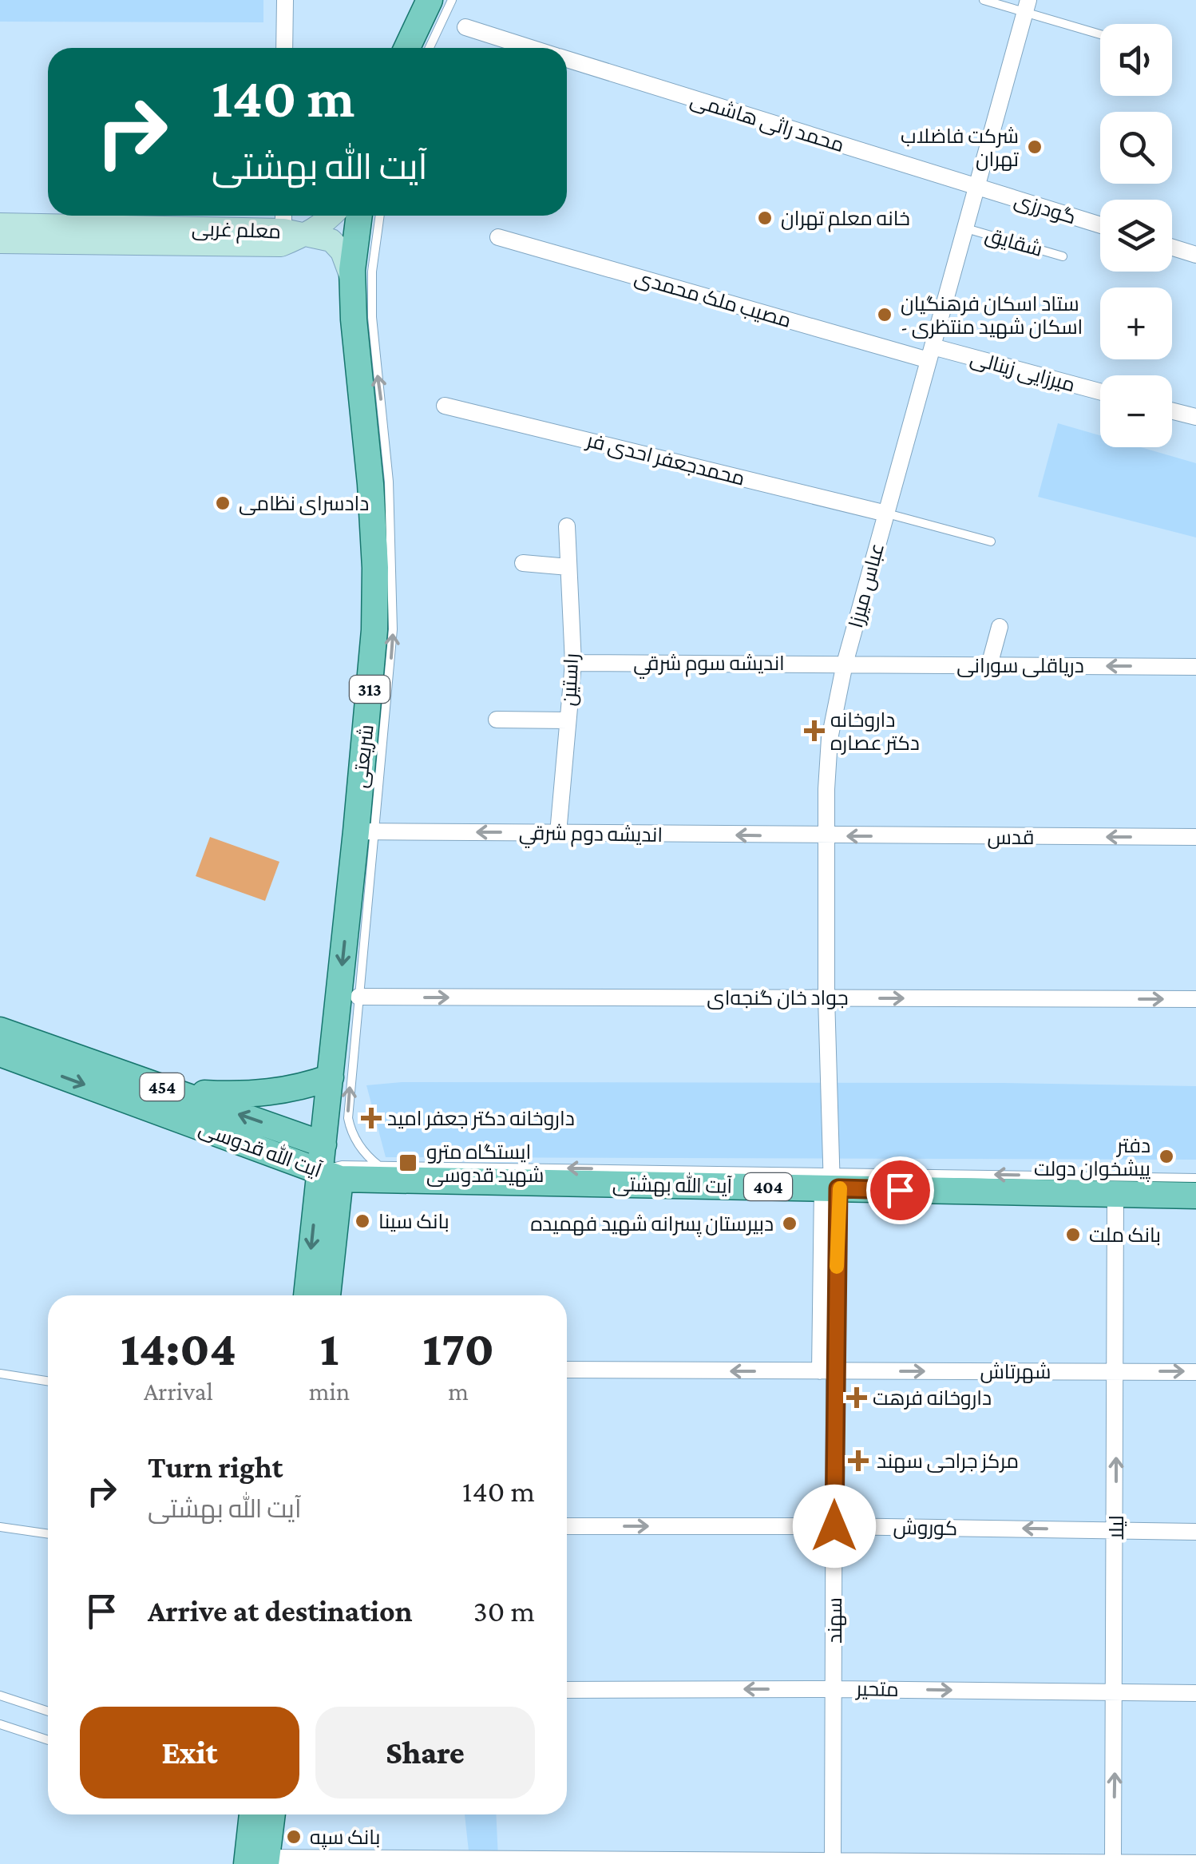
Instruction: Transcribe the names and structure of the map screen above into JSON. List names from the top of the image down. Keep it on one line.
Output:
{"streets":{"main road":["معلم غربی","313","شریعتی","454","آیت الله قدوسی","آیت الله بهشتی","404"],"street":["محمد راثی هاشمی","گودرزی","مصیب ملک محمدی","میرزایی زینالی","محمدجعفر احدی فر","عباس میرزا","اندیشه سوم شرقي","دریاقلی سورانی","راستین","انديشه دوم شرقي","قدس","جواد خان گنجه‌ای","شهرتاش","کوروش","لیلا","سهند","متحیر"],"lane":["شقایق"]},"crossings":[["محمد راثی هاشمی","گودرزی"],["محمد راثی هاشمی","عباس میرزا"],["گودرزی","عباس میرزا"],["شقایق","عباس میرزا"],["مصیب ملک محمدی","میرزایی زینالی"],["مصیب ملک محمدی","عباس میرزا"],["میرزایی زینالی","عباس میرزا"],["محمدجعفر احدی فر","عباس میرزا"],["عباس میرزا","اندیشه سوم شرقي"],["عباس میرزا","دریاقلی سورانی"],["عباس میرزا","انديشه دوم شرقي"],["عباس میرزا","قدس"],["عباس میرزا","جواد خان گنجه‌ای"],["عباس میرزا","آیت الله بهشتی"],["عباس میرزا","شهرتاش"],["عباس میرزا","سهند"],["اندیشه سوم شرقي","دریاقلی سورانی"],["اندیشه سوم شرقي","راستین"],["راستین","انديشه دوم شرقي"],["شریعتی","انديشه دوم شرقي"],["شریعتی","جواد خان گنجه‌ای"],["شریعتی","آیت الله قدوسی"],["شریعتی","آیت الله بهشتی"],["انديشه دوم شرقي","قدس"],["آیت الله قدوسی","آیت الله بهشتی"],["آیت الله بهشتی","لیلا"],["شهرتاش","لیلا"],["شهرتاش","سهند"],["کوروش","لیلا"],["کوروش","سهند"],["لیلا","متحیر"],["سهند","متحیر"]],"one_way":["دریاقلی سورانی","انديشه دوم شرقي","قدس","جواد خان گنجه‌ای","لیلا"],"places":{"other":["شرکت فاضلاب تهران","خانه معلم تهران","ستاد اسکان فرهنگیان - اسکان شهید منتظری","دادسرای نظامی","دفتر پیشخوان دولت","بانک سینا","دبیرستان پسرانه شهید فهمیده","بانک ملت","بانک سپه"],"health":["داروخانه دکتر عصاره","داروخانه دکتر جعفر امید","داروخانه فرهت","مرکز جراحی سهند"],"transit":["ایستگاه مترو شهید قدوسی"]},"page":{"map_buttons":["+","−"],"turn":["140 m","آیت الله بهشتی"],"eta":["14:04","Arrival","1","min","170","m"],"list":[{"name":"Turn right","note":"آیت الله بهشتی","value":"140 m"},{"name":"Arrive at destination","value":"30 m"}],"buttons":["Exit","Share"]}}
